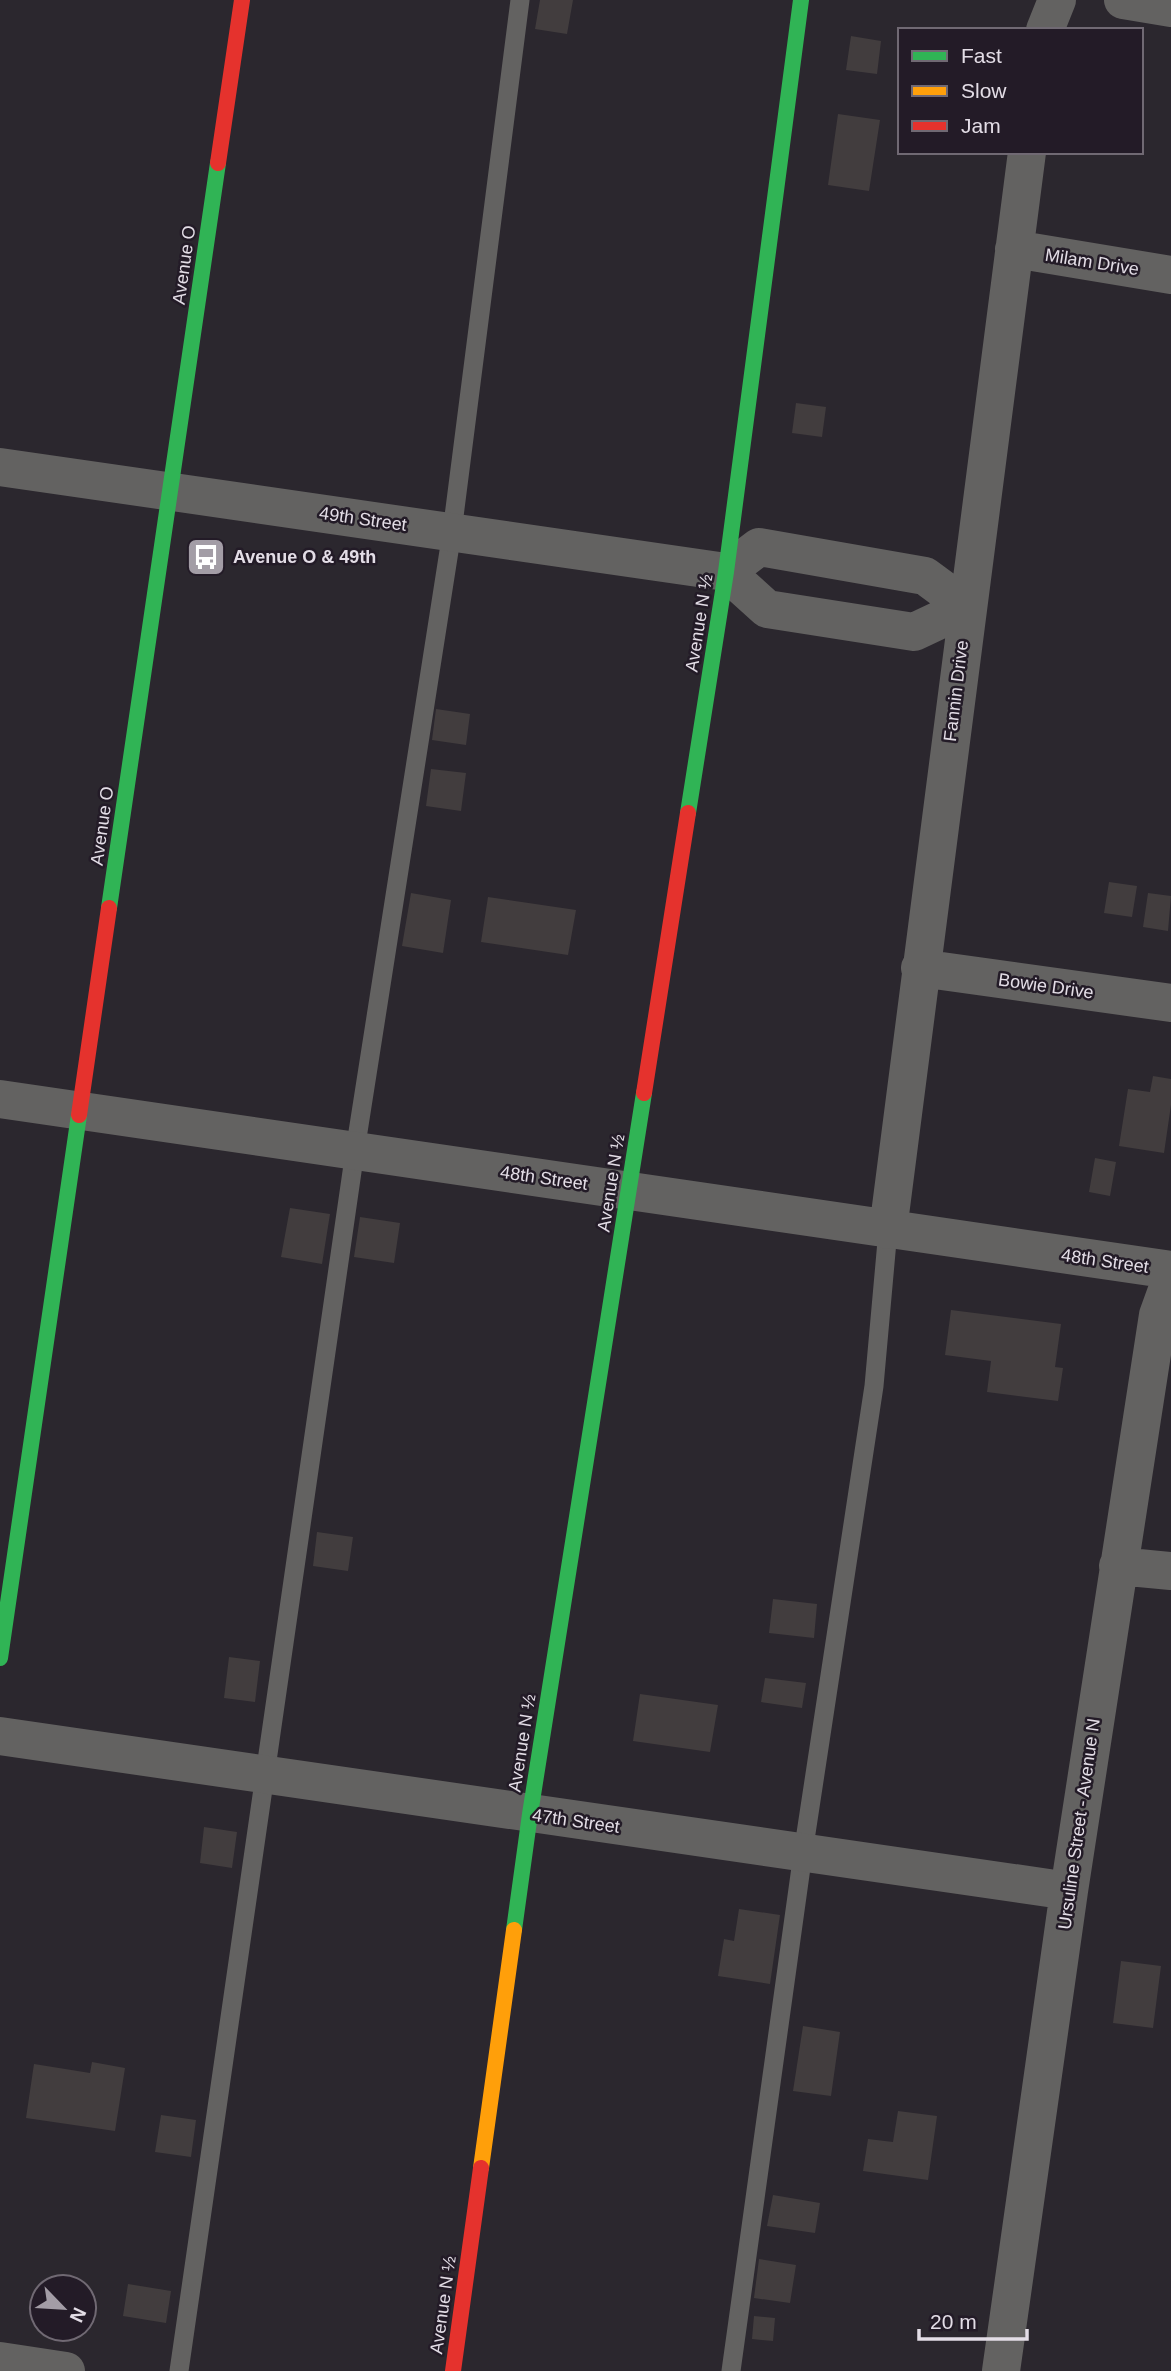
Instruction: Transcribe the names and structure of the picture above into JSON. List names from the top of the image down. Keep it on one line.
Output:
{"streets":{"street":["Milam Drive","Avenue O","49th Street","Avenue N ½","Fannin Drive","Bowie Drive","48th Street","47th Street","Ursuline Street - Avenue N"]},"crossings":[["Milam Drive","Fannin Drive"],["Avenue O","49th Street"],["Avenue O","48th Street"],["49th Street","Avenue N ½"],["Avenue N ½","48th Street"],["Avenue N ½","47th Street"],["Fannin Drive","Bowie Drive"],["Fannin Drive","48th Street"],["47th Street","Ursuline Street - Avenue N"]],"places":{"bus stop":["Avenue O & 49th"]},"legend":["Fast","Slow","Jam"],"scale_bar":"20 m","north":"bottom right"}
